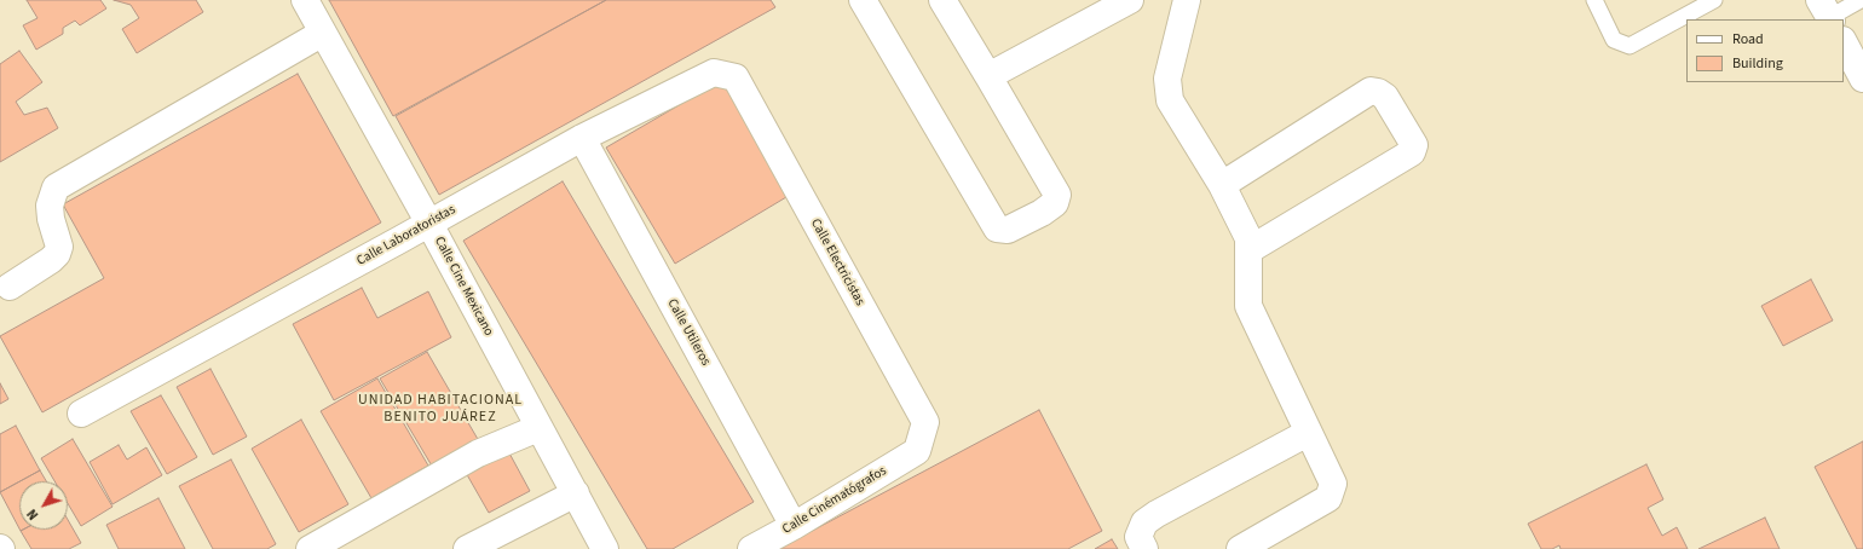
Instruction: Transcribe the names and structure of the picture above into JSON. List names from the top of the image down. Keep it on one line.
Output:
{"streets":{"street":["Calle Laboratoristas","Calle Electricistas","Calle Cine Mexicano","Calle Utileros","Calle Cinématógrafos"]},"crossings":[["Calle Laboratoristas","Calle Electricistas"],["Calle Laboratoristas","Calle Cine Mexicano"],["Calle Laboratoristas","Calle Utileros"],["Calle Electricistas","Calle Cinématógrafos"],["Calle Utileros","Calle Cinématógrafos"]],"districts":["UNIDAD HABITACIONAL BENITO JUÁREZ"],"legend":["Road","Building"],"north":"bottom left"}
